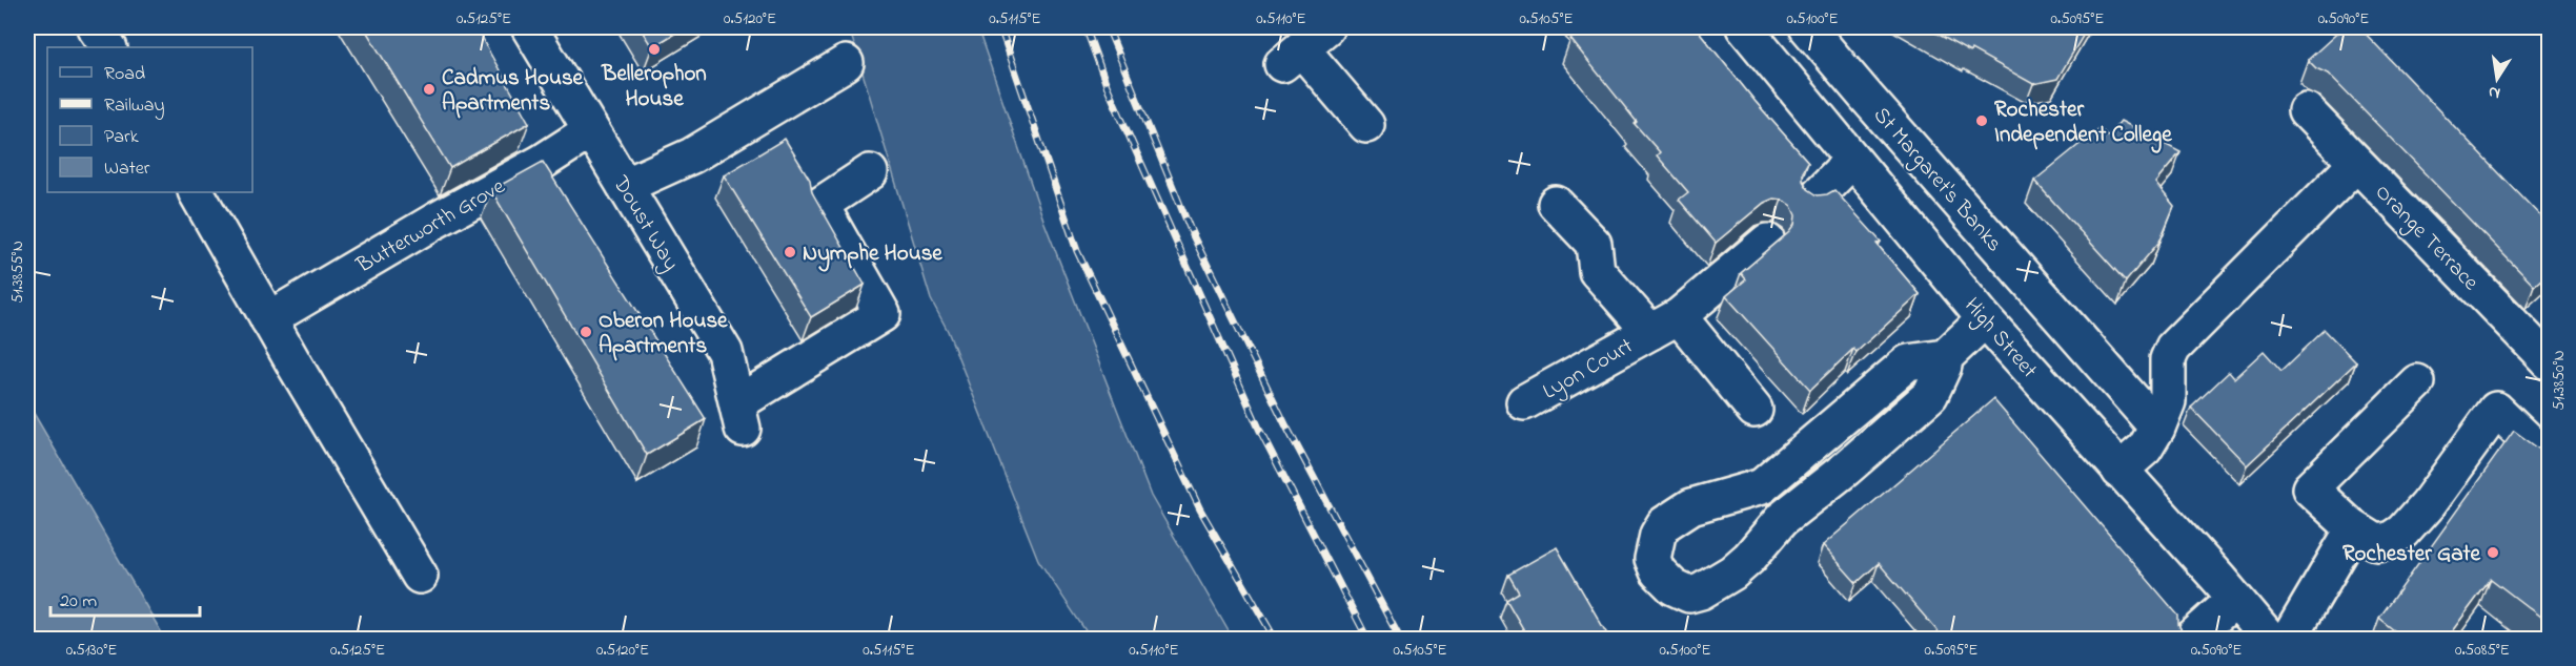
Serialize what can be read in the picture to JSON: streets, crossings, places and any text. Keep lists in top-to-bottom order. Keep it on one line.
{"streets":{"street":["St Margaret's Banks","Doust Way","Butterworth Grove","Orange Terrace","High Street","Lyon Court"]},"crossings":[["Doust Way","Butterworth Grove"]],"places":["Bellerophon House","Cadmus House Apartments","Rochester Independent College","Nymphe House","Oberon House Apartments","Rochester Gate"],"legend":["Road","Railway","Park","Water"],"scale_bar":"20 m","north":"bottom","coordinates":["0.5125°E","0.5120°E","0.5115°E","0.5110°E","0.5105°E","0.5100°E","0.5095°E","0.5090°E","51.3855°N","51.3850°N","0.5130°E","0.5085°E"]}
